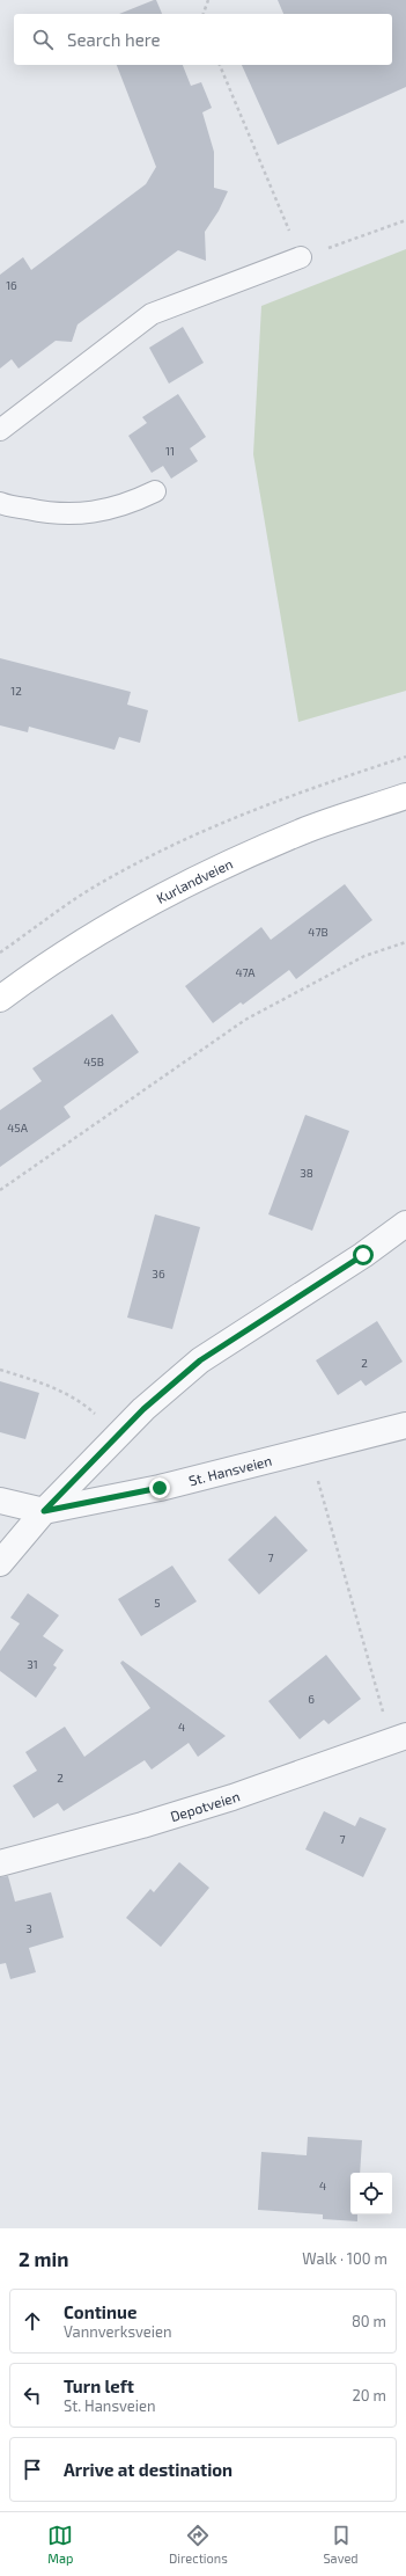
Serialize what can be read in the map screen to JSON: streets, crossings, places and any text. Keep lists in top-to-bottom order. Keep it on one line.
{"streets":{"main road":["Kurlandveien"],"street":["St. Hansveien","Depotveien"]},"house_numbers":["16","11","12","47B","47A","45B","45A","38","36","2","7","5","31","6","4","2","7","3","4"],"page":{"search":"Search here","heading":["2 min","Walk · 100 m"],"list":[["Continue","Vannverksveien","80 m"],["Turn left","St. Hansveien","20 m"],"Arrive at destination"],"nav":["Map","Directions","Saved"]}}
